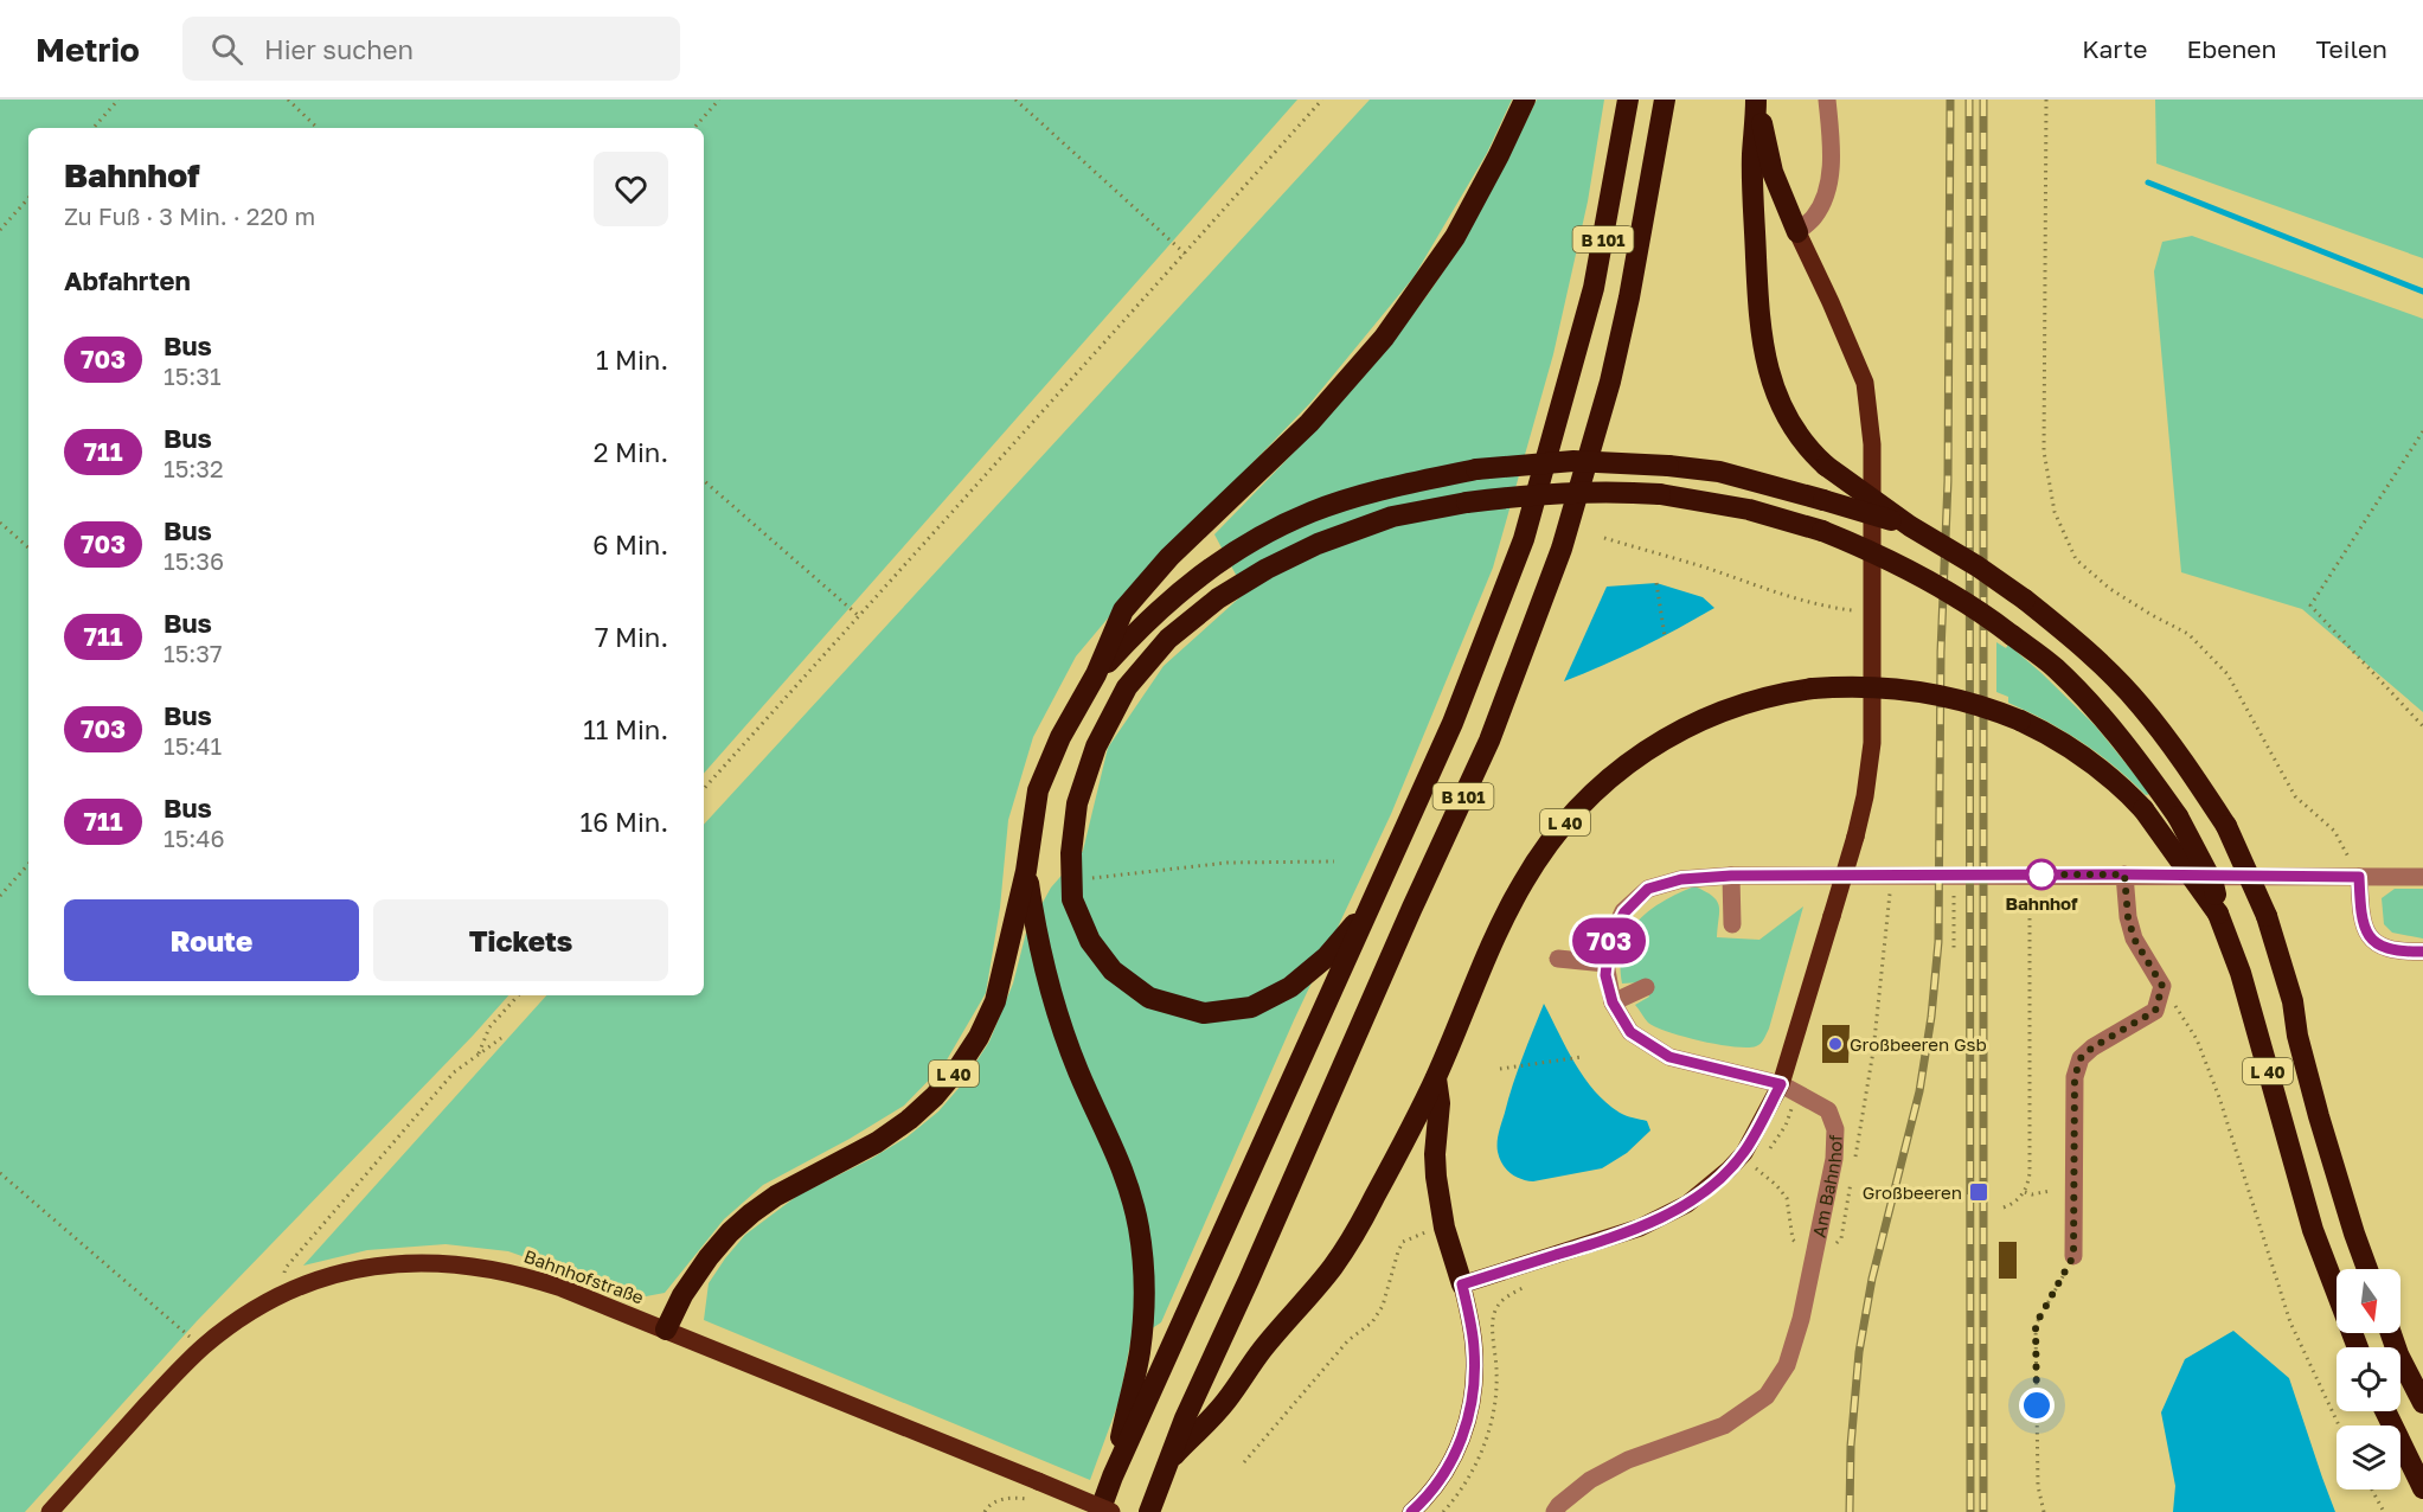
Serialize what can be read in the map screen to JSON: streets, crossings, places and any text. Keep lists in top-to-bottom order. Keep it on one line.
{"streets":{"highway":["B 101","L 40"],"main road":["Bahnhofstraße"],"street":["Am Bahnhof"]},"crossings":[["L 40","Bahnhofstraße"]],"places":{"other":["Bahnhof","Großbeeren Gsb"],"transit":["Großbeeren"]},"lines":["bus line 703"],"north":"bottom","page":{"header":"Metrio","search":"Hier suchen","nav":["Karte","Ebenen","Teilen"],"on_map":"703","heading":[["Bahnhof","Zu Fuß · 3 Min. · 220 m"],"Abfahrten"],"list":[{"mark":"703","name":"Bus","note":"15:31","value":"1 Min."},{"mark":"711","name":"Bus","note":"15:32","value":"2 Min."},{"mark":"703","name":"Bus","note":"15:36","value":"6 Min."},{"mark":"711","name":"Bus","note":"15:37","value":"7 Min."},{"mark":"703","name":"Bus","note":"15:41","value":"11 Min."},{"mark":"711","name":"Bus","note":"15:46","value":"16 Min."}],"buttons":["Route","Tickets"]}}
